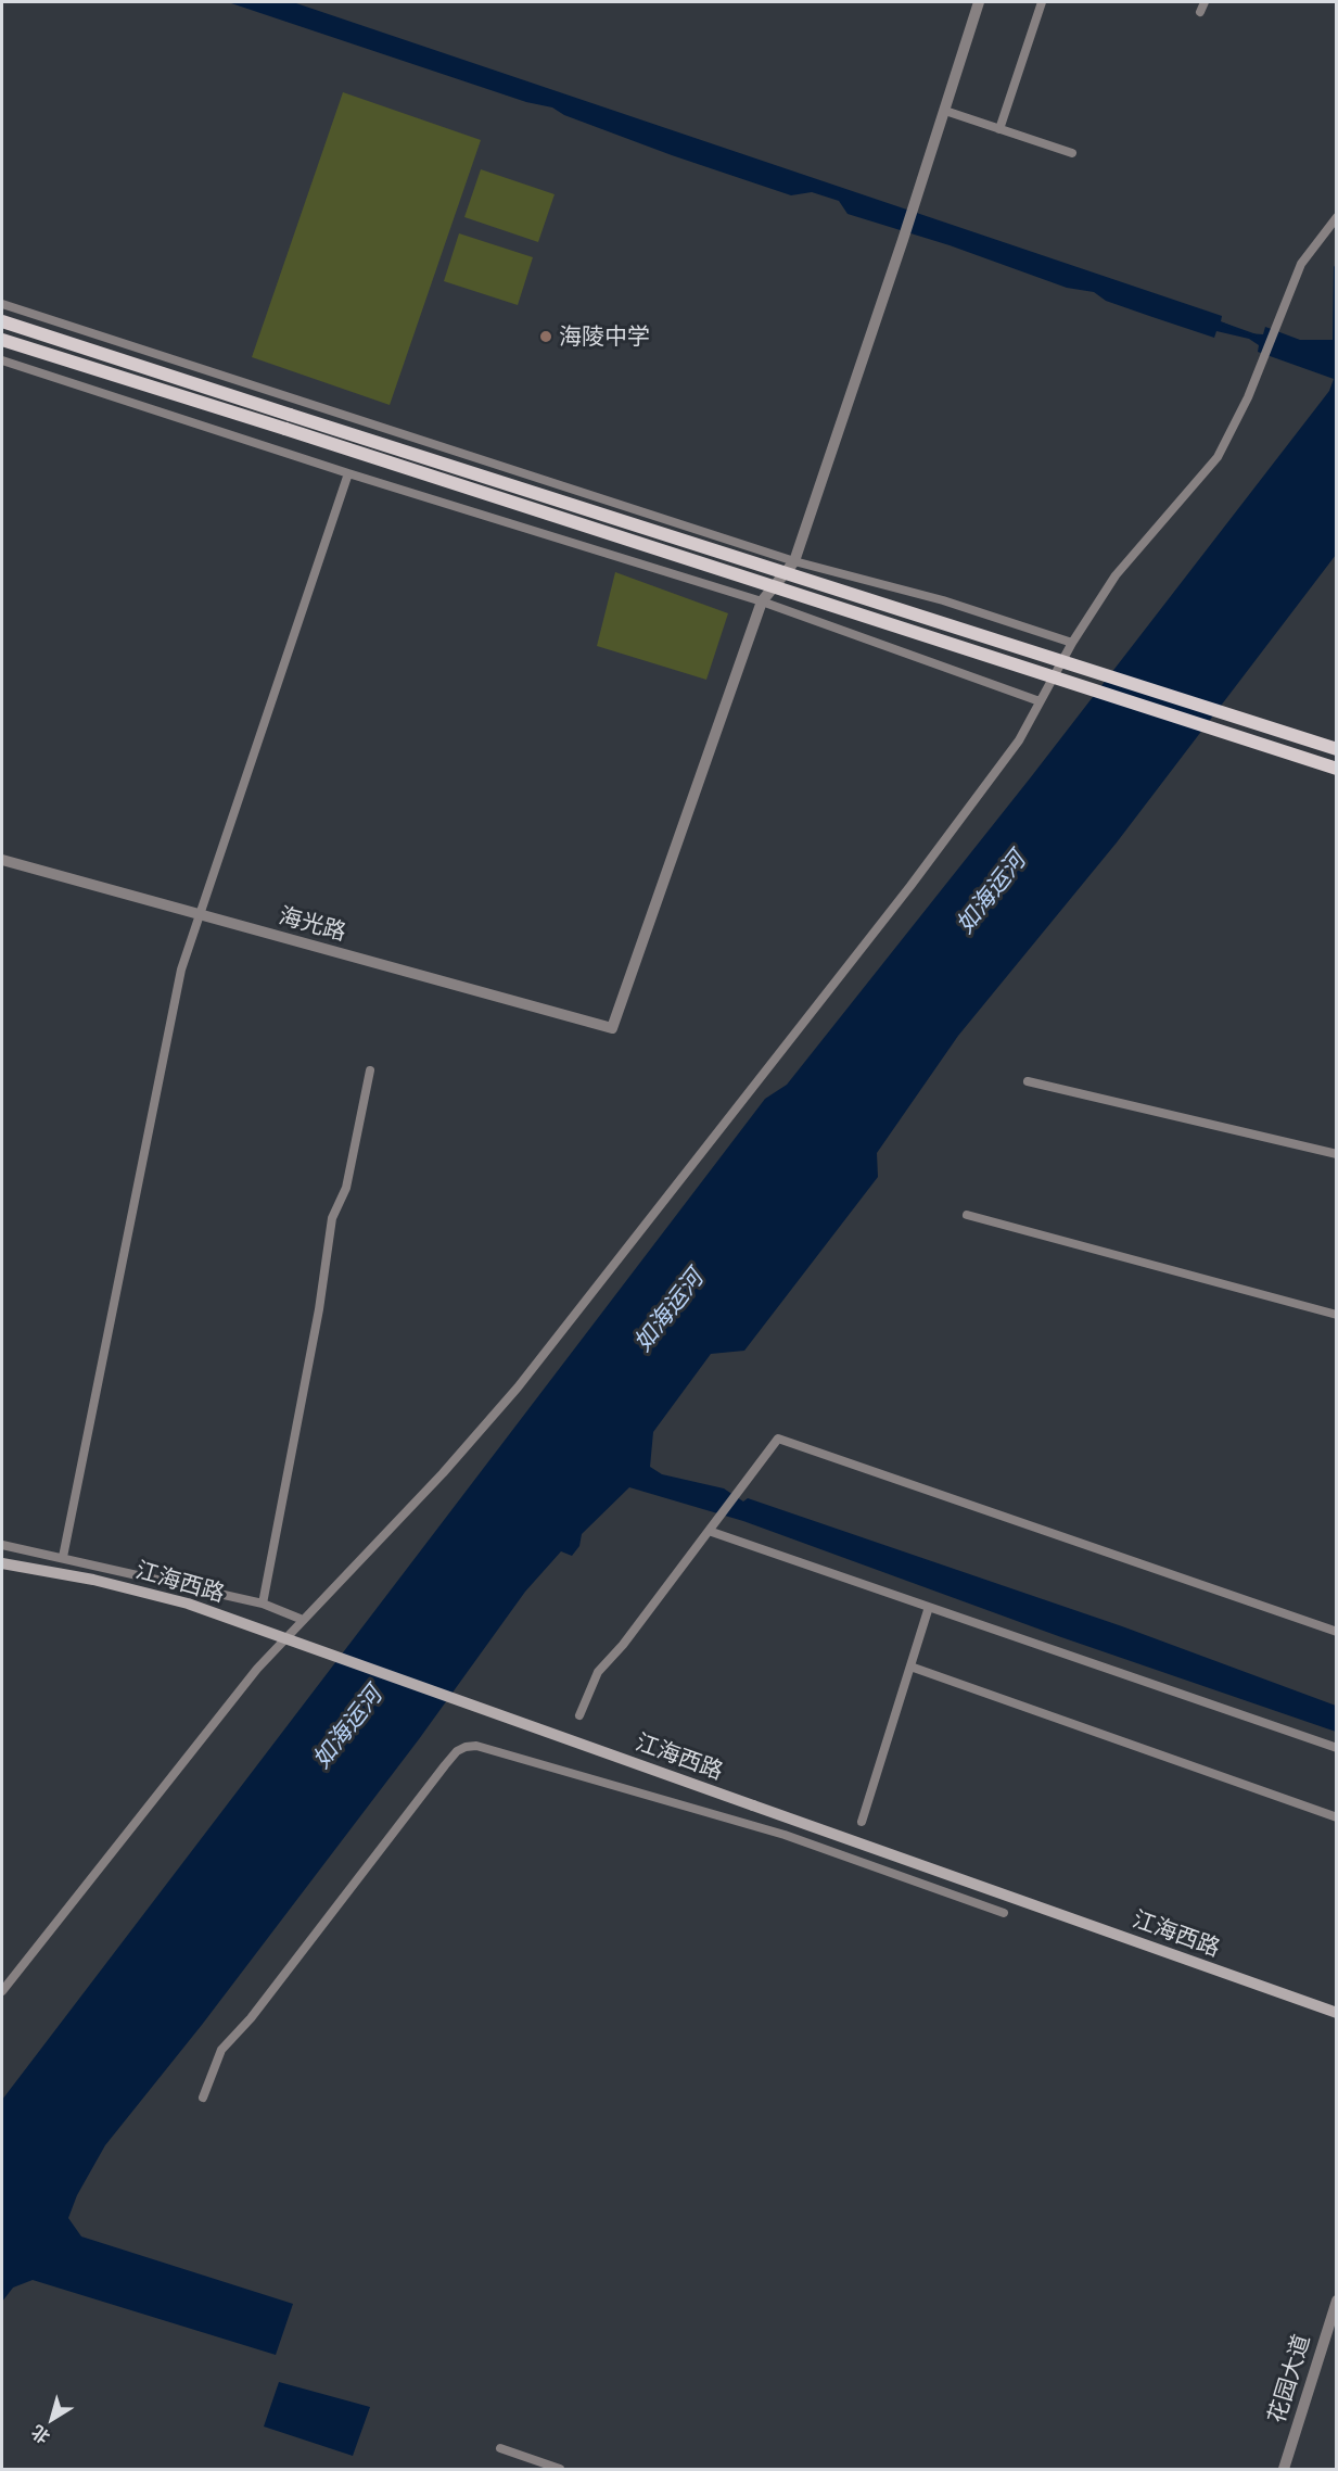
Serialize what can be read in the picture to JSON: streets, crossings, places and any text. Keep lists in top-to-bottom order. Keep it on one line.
{"streets":{"main road":["江海西路"],"street":["海光路","花园大道"]},"water":["如海运河"],"places":["海陵中学"],"north":"bottom left"}
